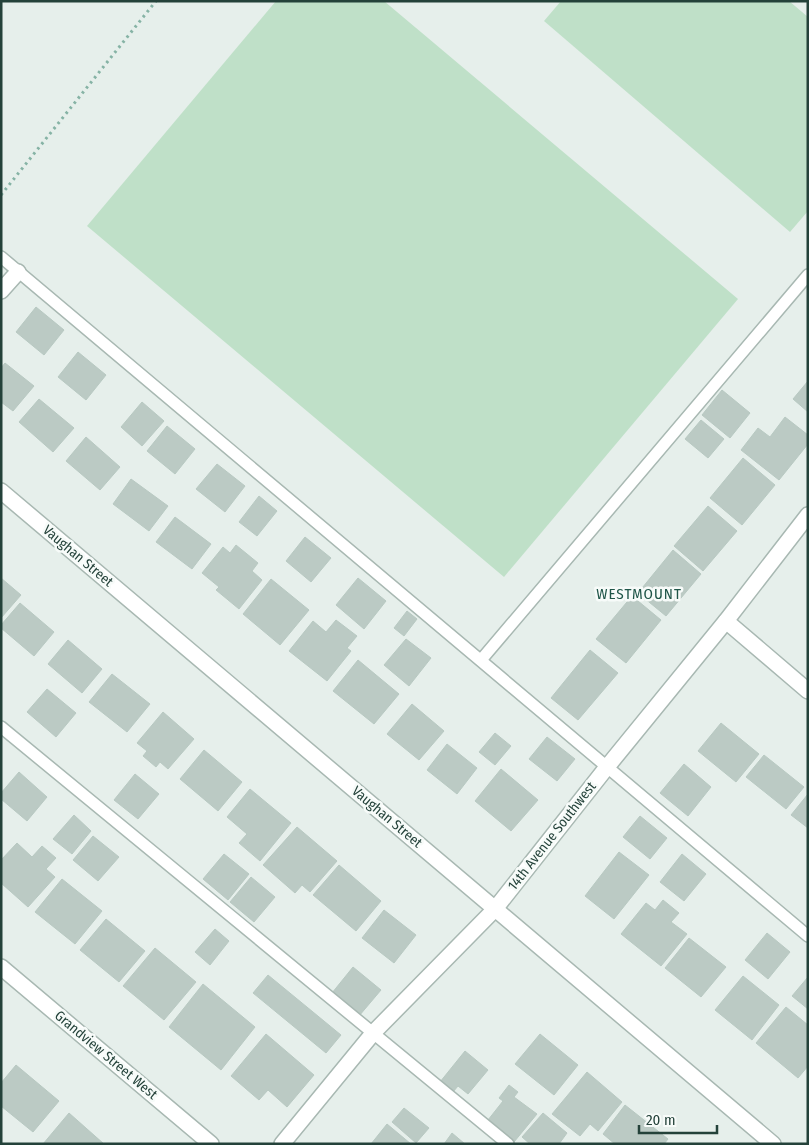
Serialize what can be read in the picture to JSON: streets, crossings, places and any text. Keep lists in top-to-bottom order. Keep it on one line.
{"streets":{"street":["Vaughan Street","14th Avenue Southwest","Grandview Street West"]},"crossings":[["Vaughan Street","14th Avenue Southwest"]],"districts":["WESTMOUNT"],"scale_bar":"20 m"}
